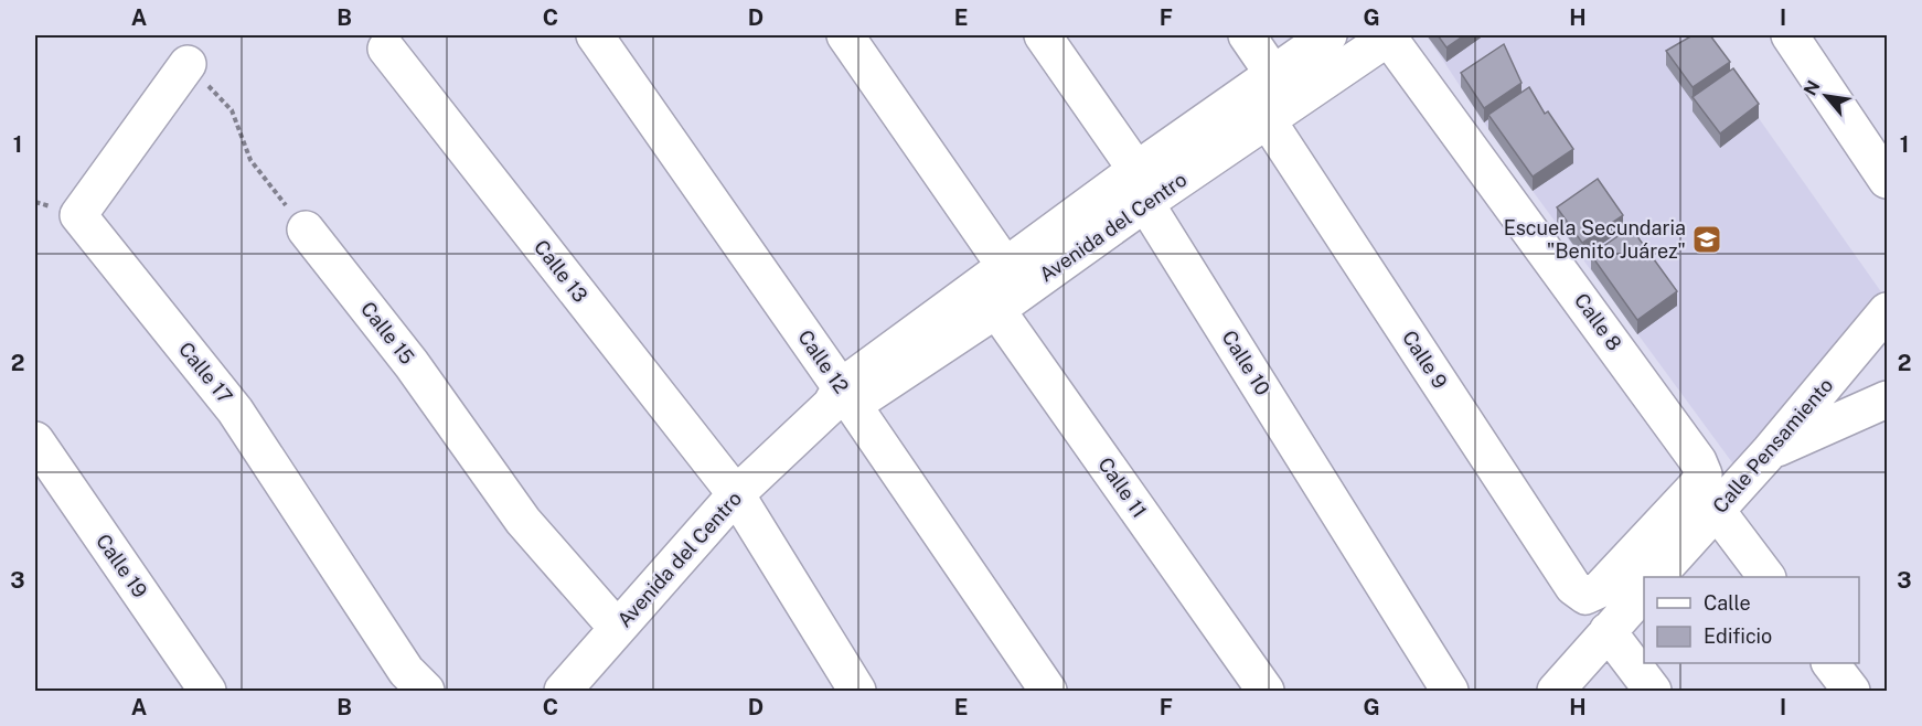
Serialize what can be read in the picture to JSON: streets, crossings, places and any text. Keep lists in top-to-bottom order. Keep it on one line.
{"streets":{"street":["Avenida del Centro","Calle 13","Calle 8","Calle 15","Calle 9","Calle 12","Calle 10","Calle 17","Calle Pensamiento","Calle 11","Calle 19"]},"crossings":[["Avenida del Centro","Calle 13"],["Avenida del Centro","Calle 8"],["Avenida del Centro","Calle 15"],["Avenida del Centro","Calle 9"],["Avenida del Centro","Calle 12"],["Avenida del Centro","Calle 10"],["Avenida del Centro","Calle 11"],["Calle 8","Calle 9"]],"places":{"school or university":["Escuela Secundaria \"Benito Juárez\""]},"legend":["Calle","Edificio"],"north":"top left","grid":{"columns":["A","B","C","D","E","F","G","H","I"],"rows":["1","2","3"]}}
